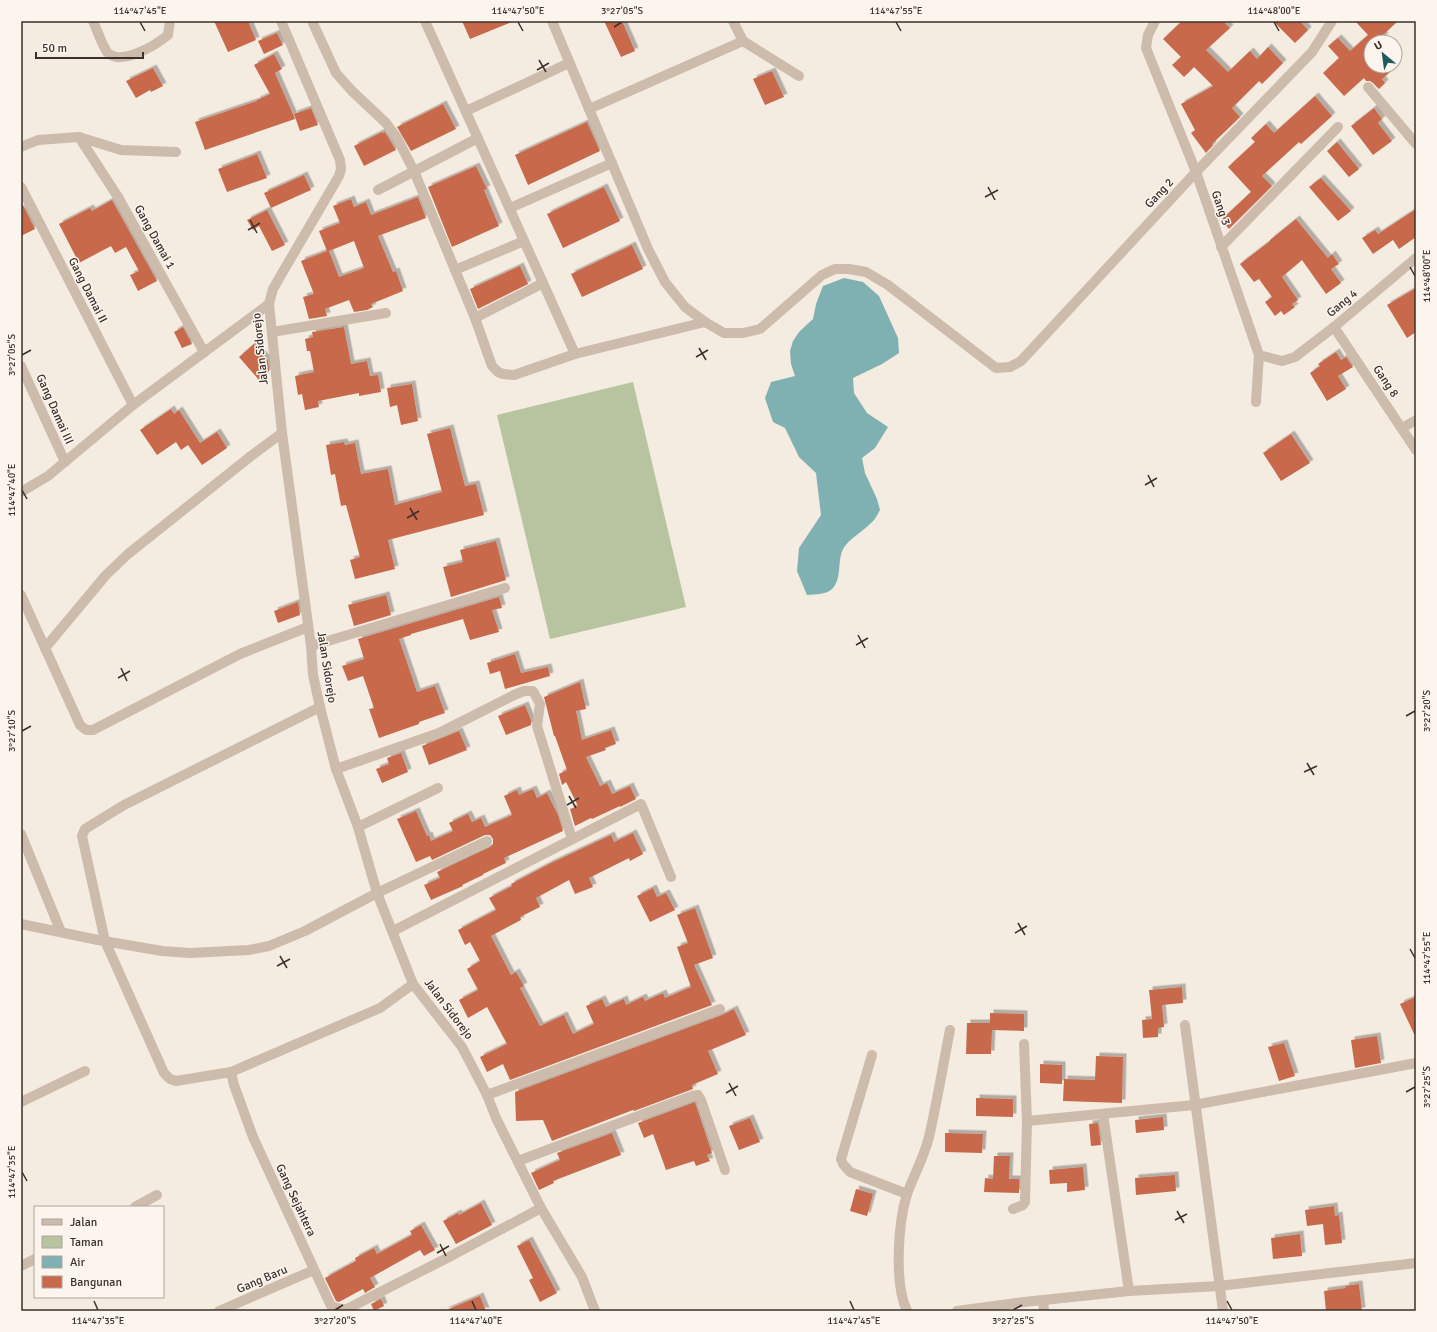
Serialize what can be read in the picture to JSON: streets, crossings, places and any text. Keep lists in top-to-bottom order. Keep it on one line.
{"streets":{"street":["Gang 2","Gang 3","Gang Damai 1","Gang Damai II","Gang 4","Jalan Sidorejo","Gang 8","Gang Damai III","Gang Sejahtera","Gang Baru"]},"crossings":[["Gang 2","Gang 3"],["Gang 3","Gang 4"],["Gang 4","Gang 8"],["Jalan Sidorejo","Gang Sejahtera"],["Gang Sejahtera","Gang Baru"]],"legend":["Jalan","Taman","Air","Bangunan"],"scale_bar":"50 m","north":"top left","coordinates":["114°47'45\"E","114°47'50\"E","3°27'05\"S","114°47'55\"E","114°48'00\"E","114°47'40\"E","3°27'20\"S","3°27'10\"S","3°27'25\"S","114°47'35\"E"]}
